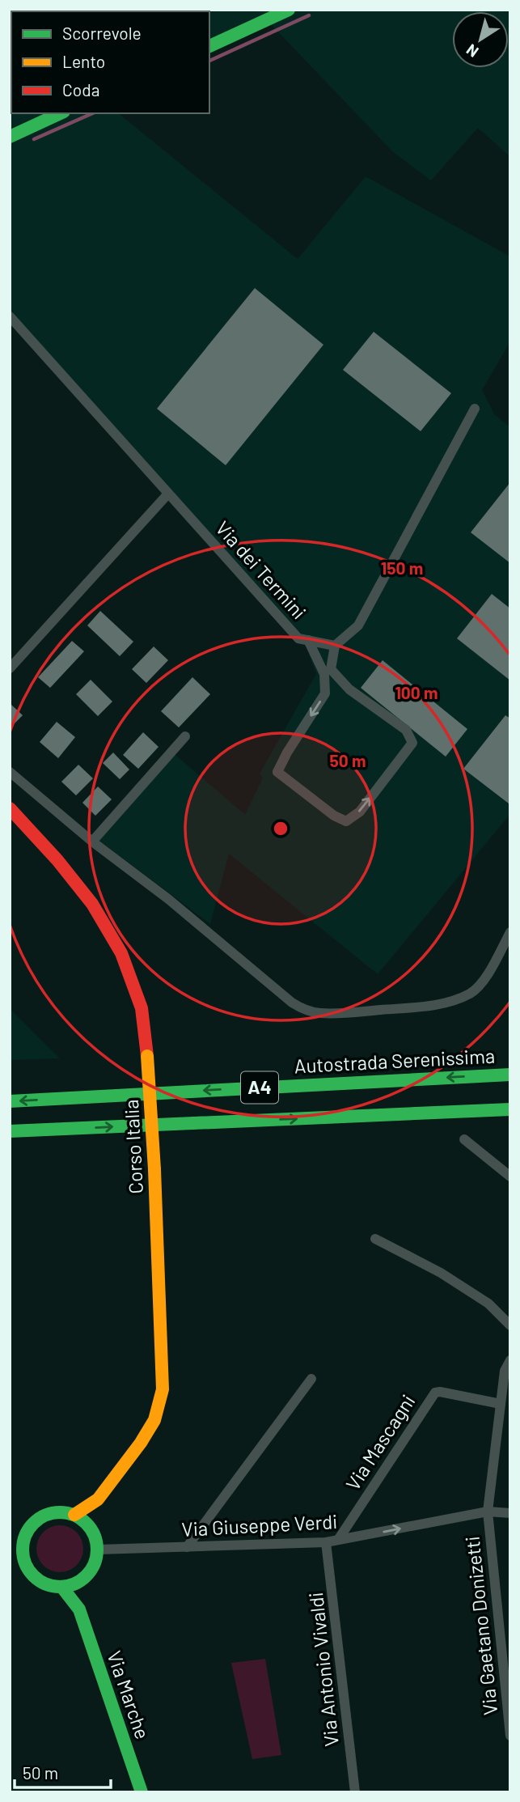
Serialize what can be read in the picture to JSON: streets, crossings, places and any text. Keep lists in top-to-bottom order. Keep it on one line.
{"streets":{"main road":["Autostrada Serenissima","A4","Corso Italia","Via Marche"],"street":["Via dei Termini","Via Mascagni","Via Giuseppe Verdi","Via Gaetano Donizetti","Via Antonio Vivaldi"]},"crossings":[["Corso Italia","Via Giuseppe Verdi"],["Corso Italia","Via Marche"],["Via Mascagni","Via Giuseppe Verdi"],["Via Mascagni","Via Gaetano Donizetti"],["Via Giuseppe Verdi","Via Gaetano Donizetti"],["Via Giuseppe Verdi","Via Antonio Vivaldi"],["Via Giuseppe Verdi","Via Marche"]],"one_way":["Via Giuseppe Verdi"],"legend":["Scorrevole","Lento","Coda"],"scale_bar":"50 m","north":"bottom left","rings":["150 m","100 m","50 m"]}
